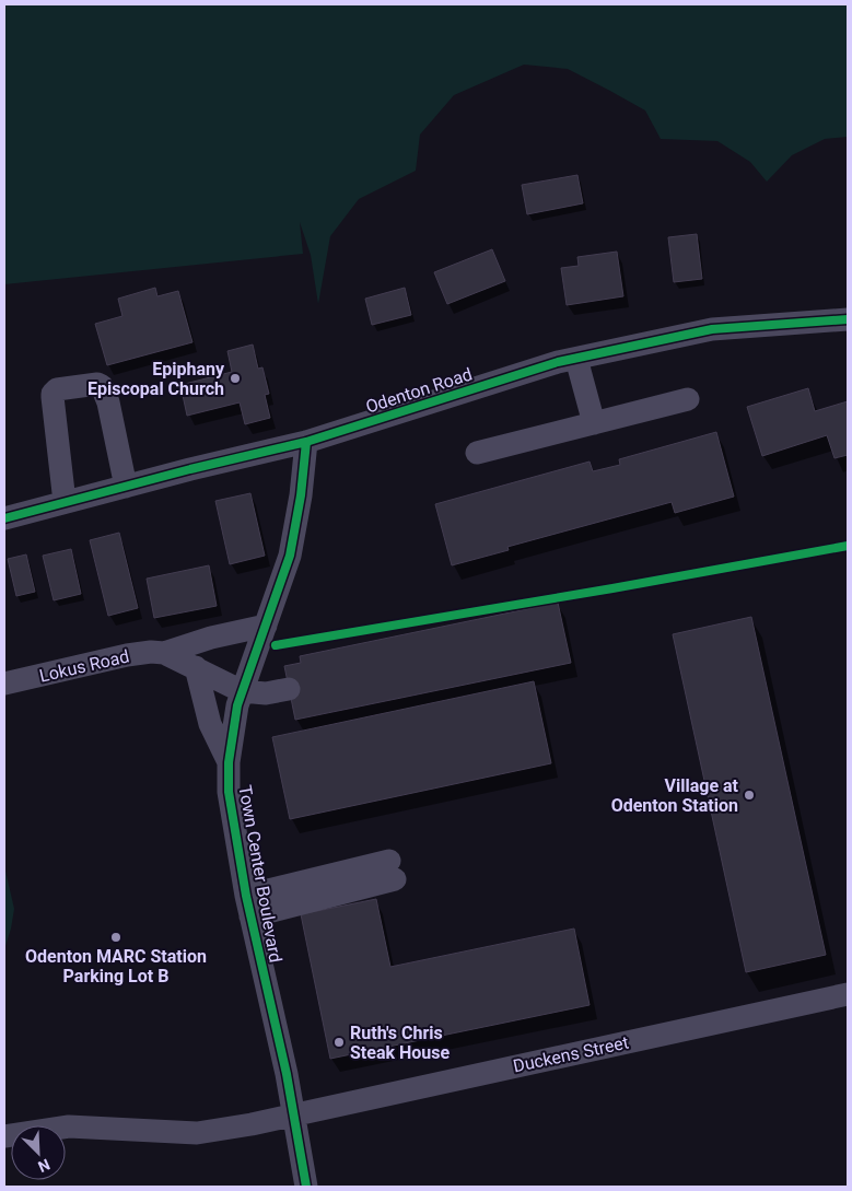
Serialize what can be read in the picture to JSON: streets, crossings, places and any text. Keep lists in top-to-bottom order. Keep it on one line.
{"streets":{"street":["Odenton Road","Lokus Road","Town Center Boulevard","Duckens Street"]},"crossings":[["Odenton Road","Town Center Boulevard"],["Lokus Road","Town Center Boulevard"],["Town Center Boulevard","Duckens Street"]],"places":["Epiphany Episcopal Church","Village at Odenton Station","Odenton MARC Station Parking Lot B","Ruth's Chris Steak House"],"north":"bottom right"}
